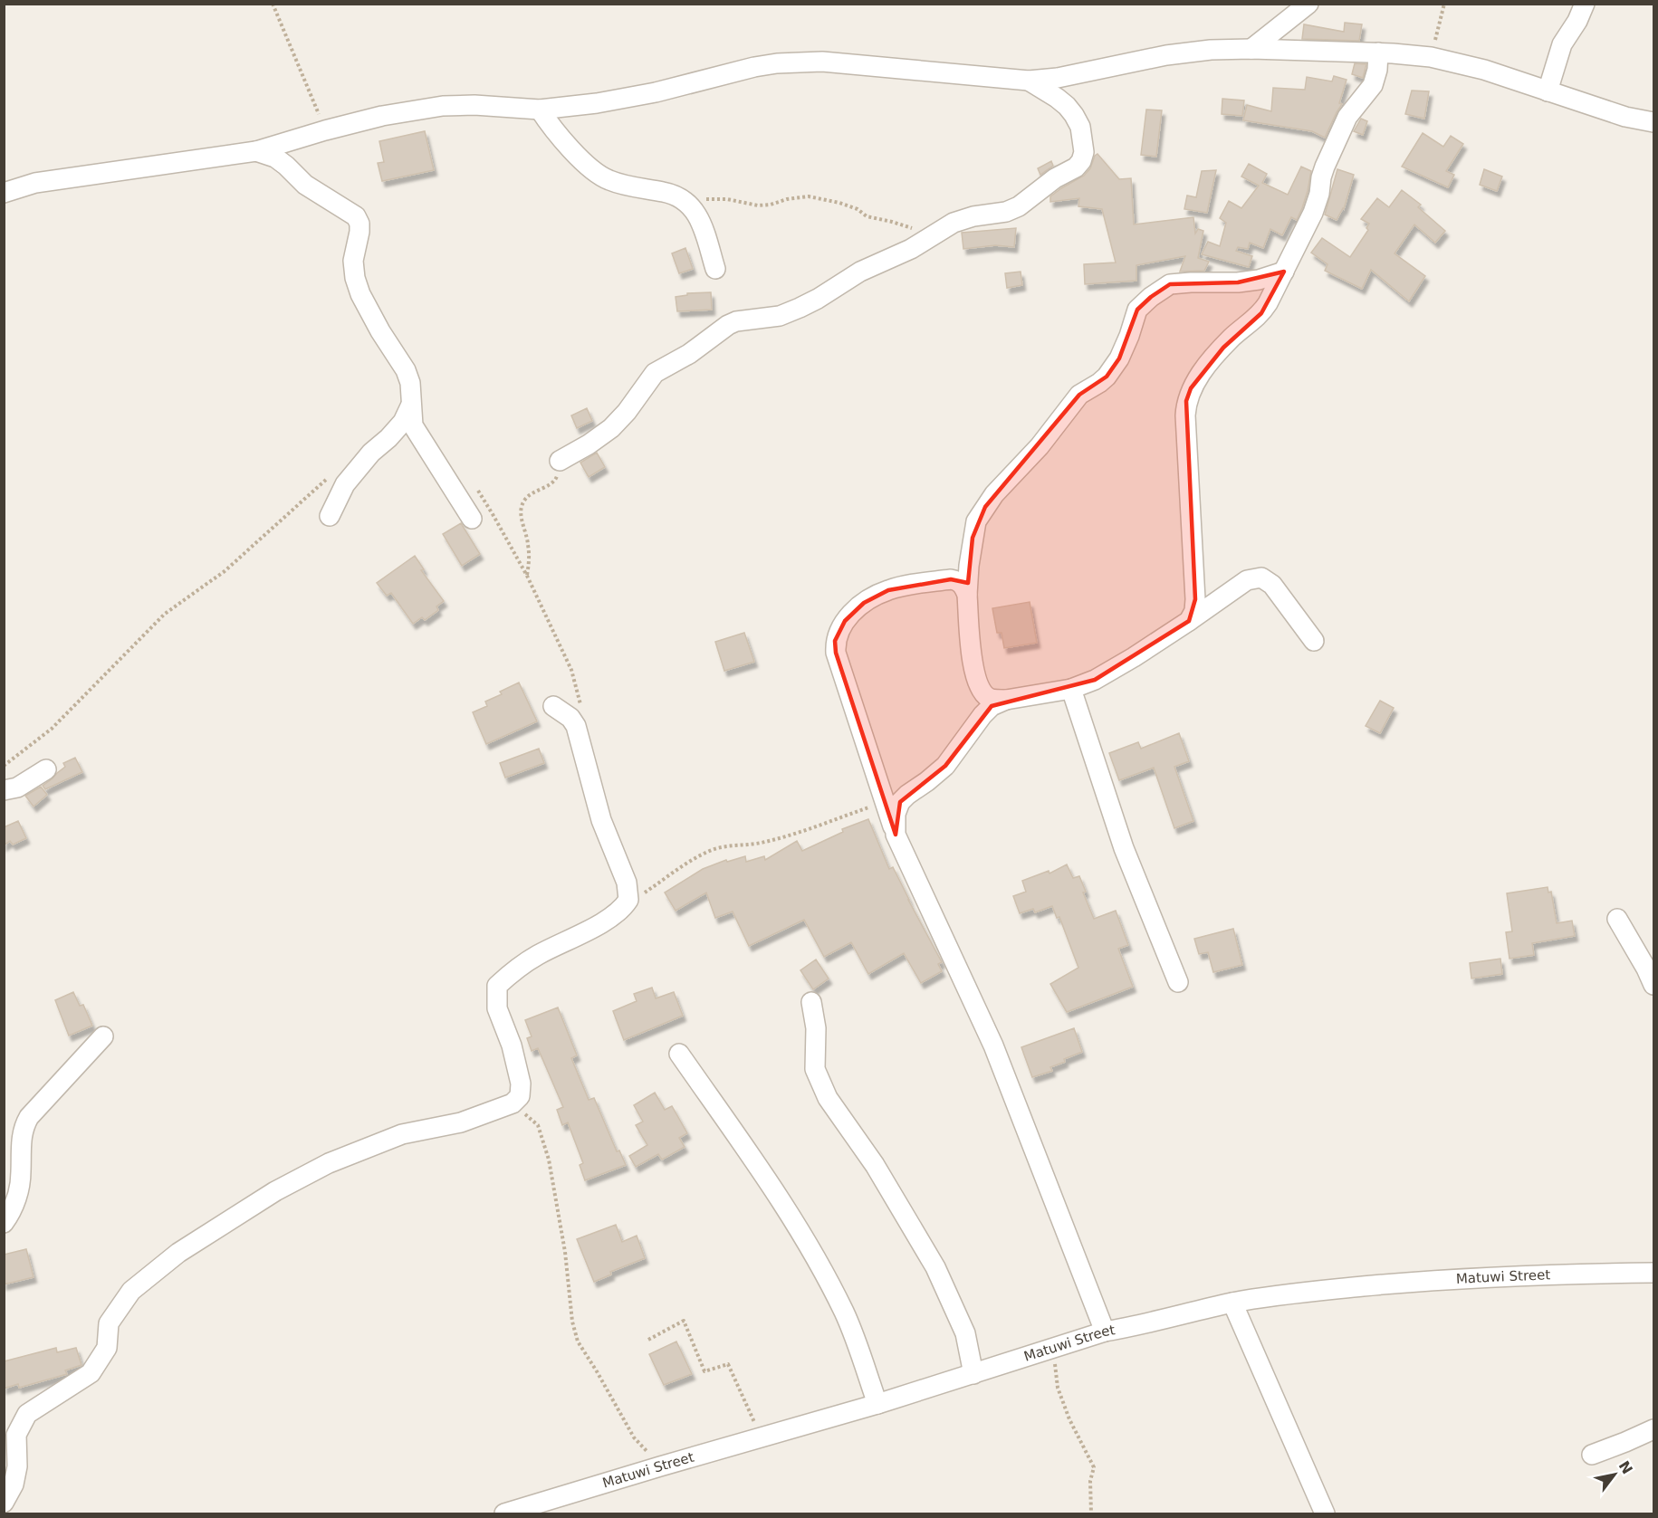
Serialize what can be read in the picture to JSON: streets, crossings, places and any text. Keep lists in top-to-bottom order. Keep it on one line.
{"streets":{"street":["Matuwi Street"]},"north":"top right"}
